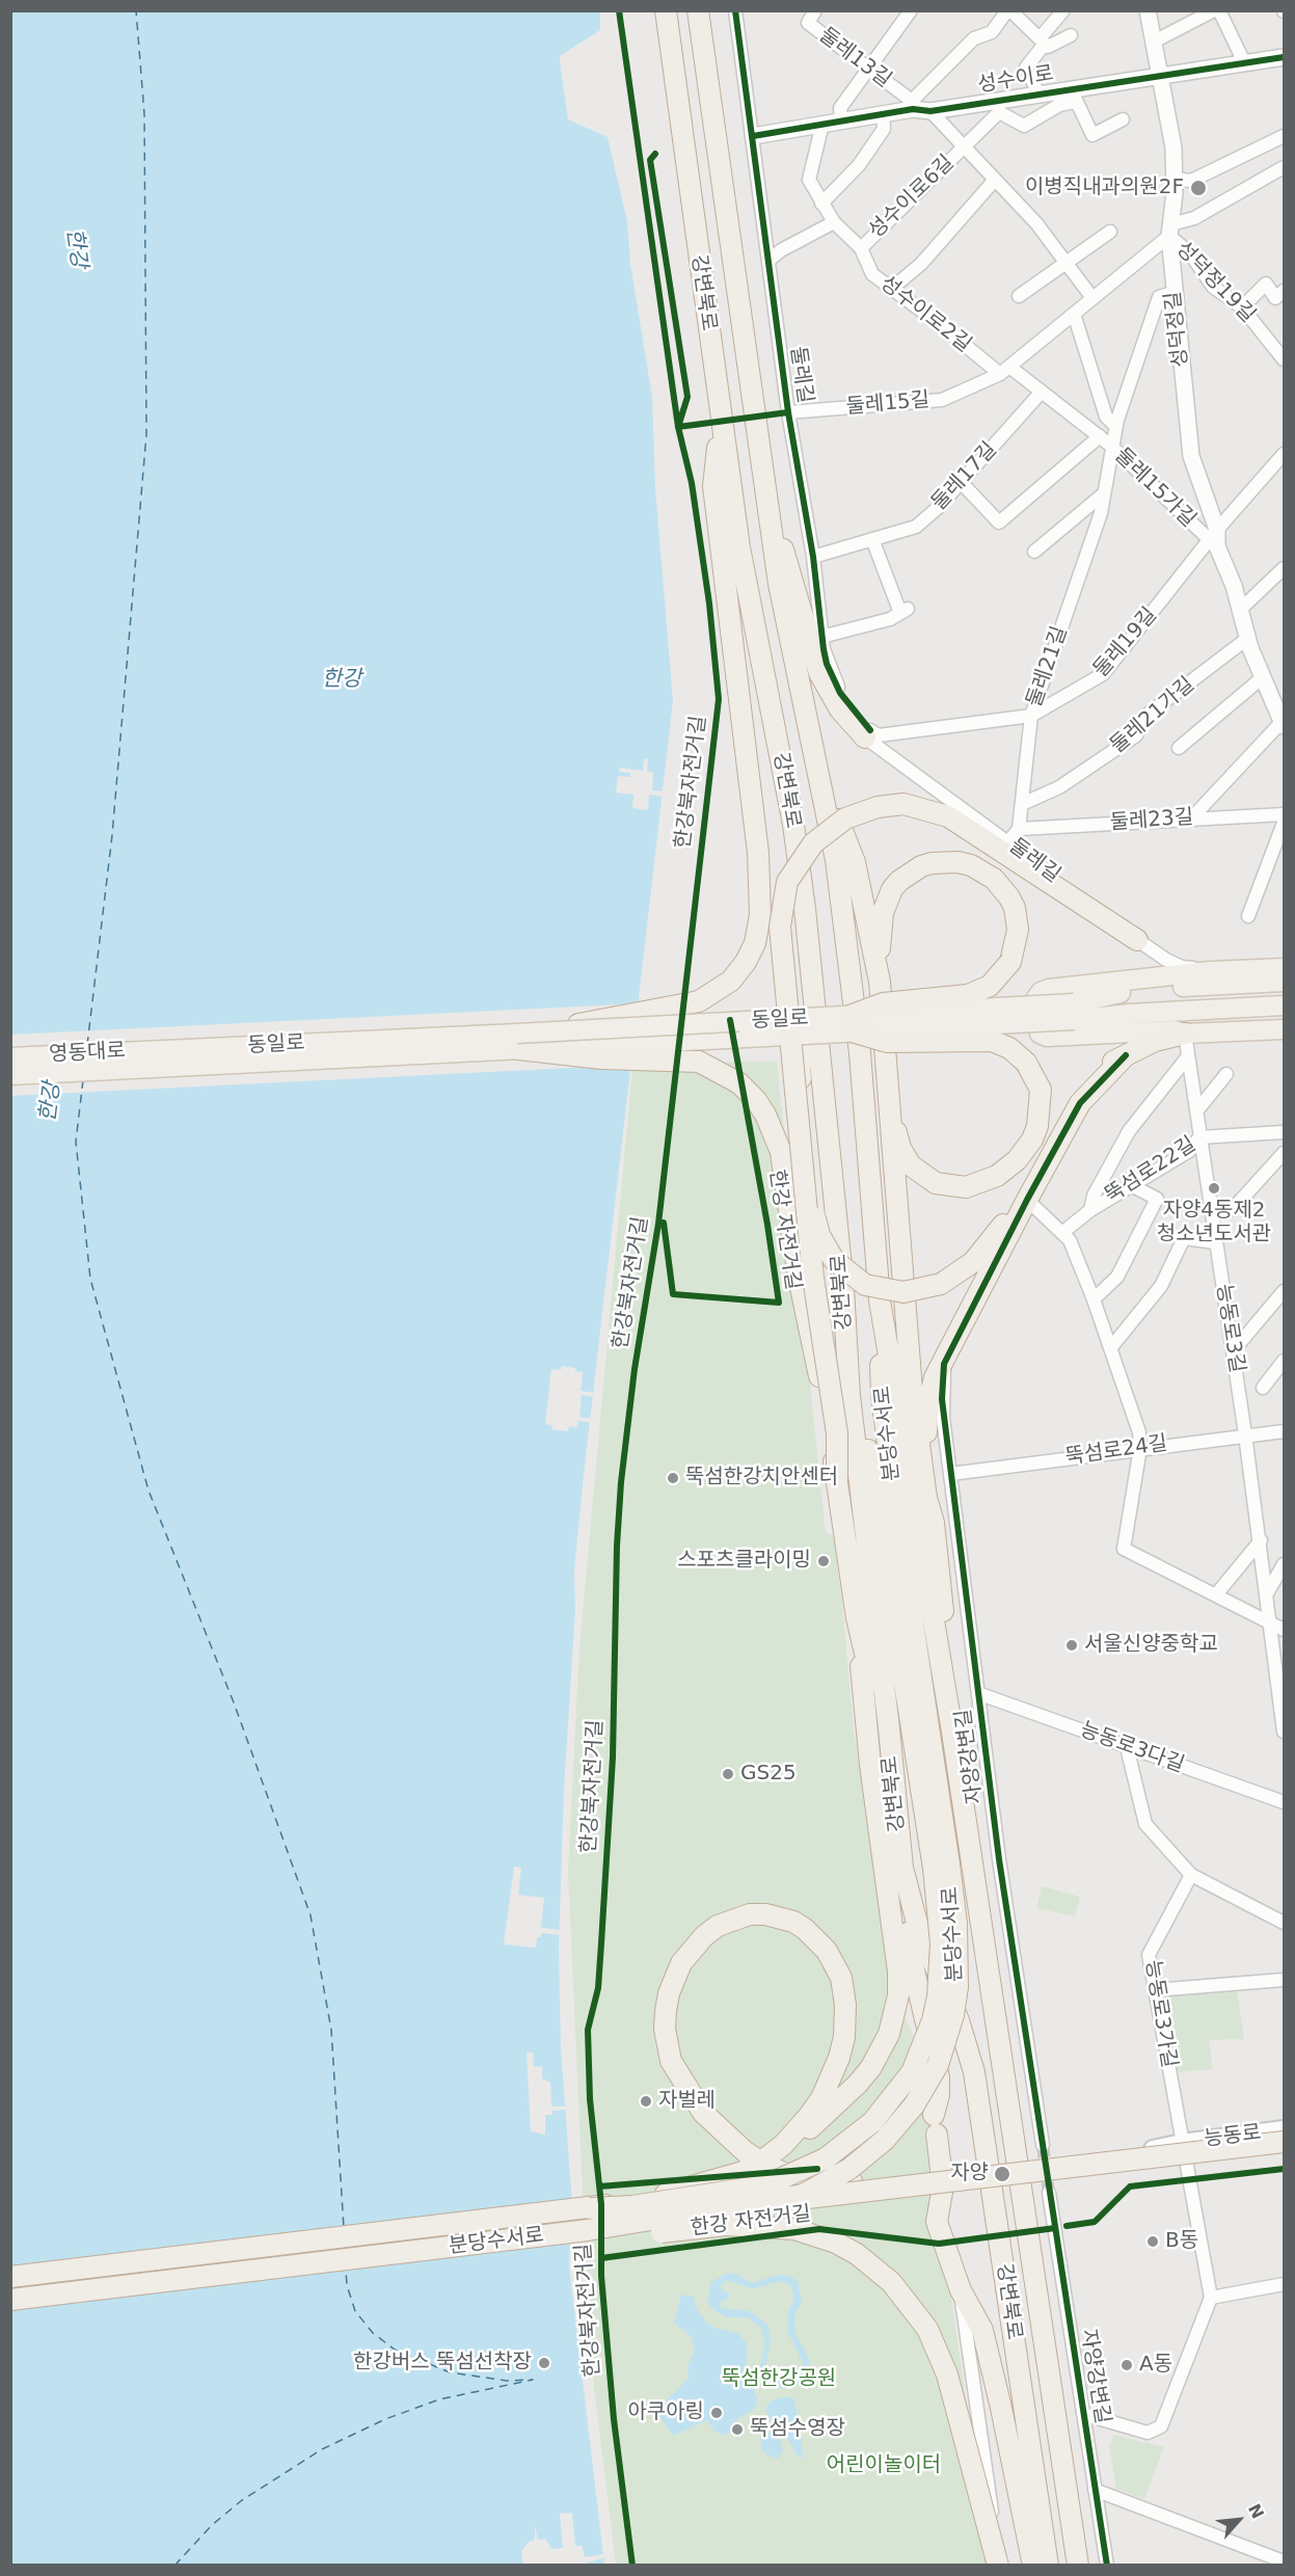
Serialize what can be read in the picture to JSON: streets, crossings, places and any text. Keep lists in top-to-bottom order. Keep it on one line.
{"streets":{"highway":["강변북로","분당수서로"],"main road":["동일로","영동대로","능동로"],"street":["둘레13길","성수이로","성수이로6길","성덕정19길","성수이로2길","성덕정길","둘레길","둘레15길","둘레17길","둘레15가길","둘레19길","둘레21길","둘레21가길","둘레23길","뚝섬로22길","능동로3길","뚝섬로24길","능동로3다길","자양강변길","능동로3가길"],"cycle path":["한강북자전거길","한강 자전거길"]},"crossings":[["둘레13길","성수이로"],["성수이로","성수이로6길"],["성수이로","성수이로2길"],["성수이로","성덕정길"],["성수이로","둘레길"],["성수이로6길","성수이로2길"],["성수이로6길","둘레15길"],["성덕정19길","성덕정길"],["성덕정19길","둘레15길"],["강변북로","분당수서로"],["성수이로2길","둘레15길"],["성수이로2길","둘레15가길"],["성덕정길","둘레15길"],["성덕정길","둘레15가길"],["성덕정길","둘레19길"],["성덕정길","둘레21길"],["성덕정길","둘레21가길"],["둘레길","둘레15길"],["둘레길","둘레17길"],["둘레길","둘레19길"],["둘레15길","둘레15가길"],["둘레17길","둘레15가길"],["둘레15가길","둘레19길"],["둘레15가길","둘레21길"],["둘레19길","둘레21길"],["둘레21길","둘레21가길"],["둘레21길","둘레23길"],["동일로","영동대로"],["뚝섬로22길","능동로3길"],["능동로3길","뚝섬로24길"],["뚝섬로24길","자양강변길"],["능동로3다길","자양강변길"],["능동로3가길","능동로"]],"water":["한강"],"parks":["뚝섬한강공원","어린이놀이터"],"places":["이병직내과의원2F","자양4동제2 청소년도서관","뚝섬한강치안센터","스포츠클라이밍","서울신양중학교","GS25","자벌레","자양","B동","한강버스 뚝섬선착장","A동","아쿠아링","뚝섬수영장"],"north":"top right"}
